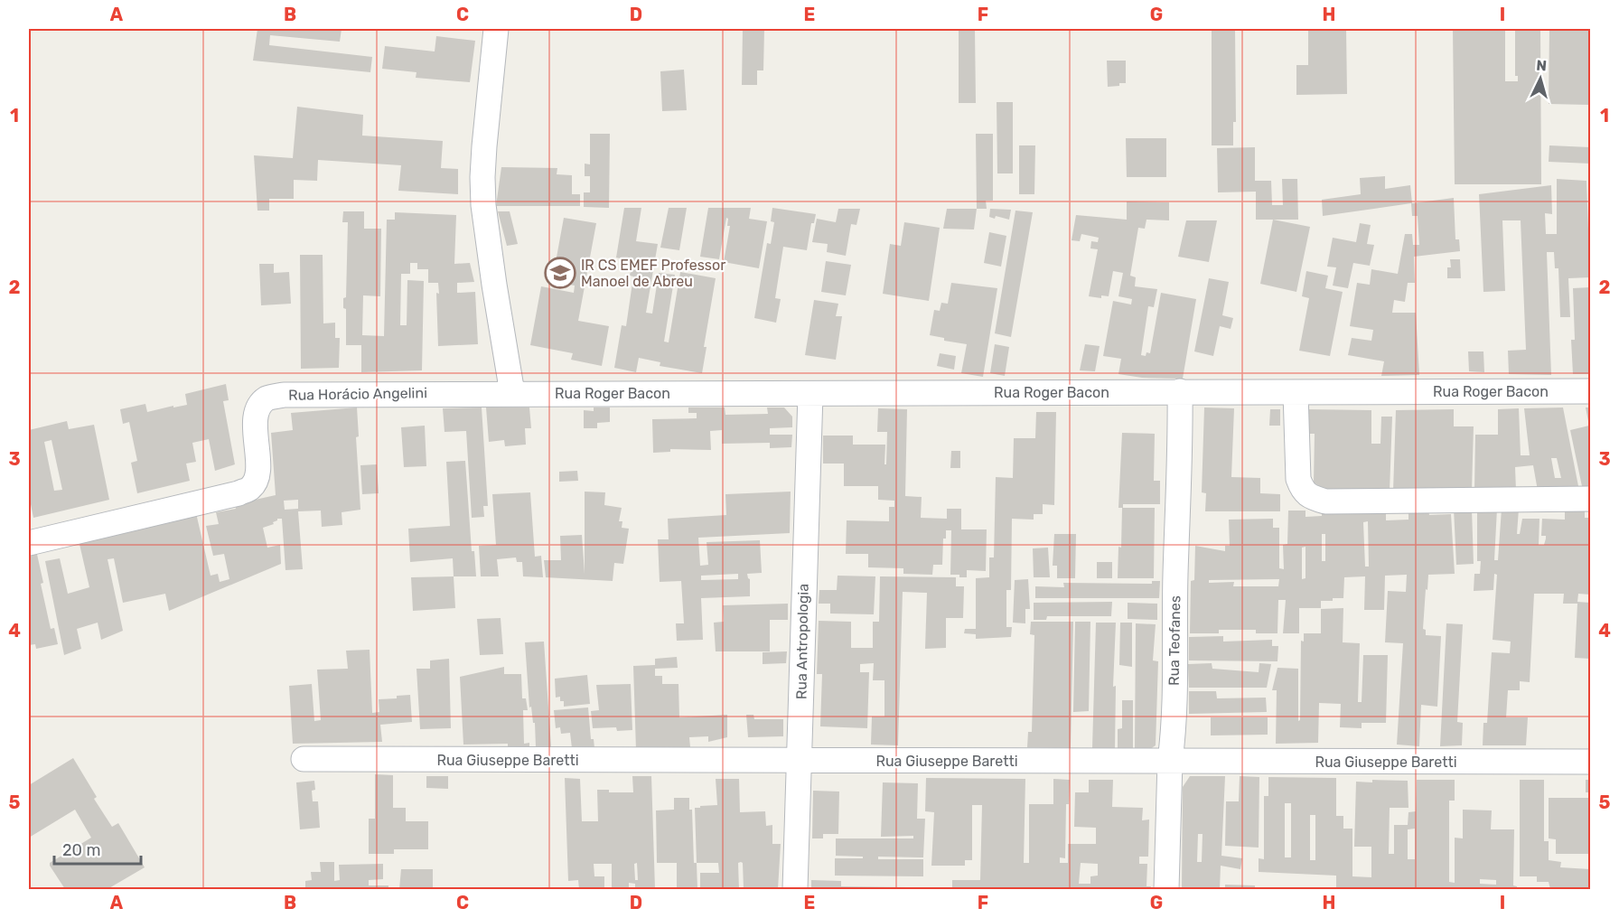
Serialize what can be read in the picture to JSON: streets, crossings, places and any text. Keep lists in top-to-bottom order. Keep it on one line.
{"streets":{"street":["Rua Roger Bacon","Rua Horácio Angelini","Rua Teofanes","Rua Antropologia","Rua Giuseppe Baretti"]},"crossings":[["Rua Roger Bacon","Rua Horácio Angelini"],["Rua Roger Bacon","Rua Teofanes"],["Rua Roger Bacon","Rua Antropologia"],["Rua Teofanes","Rua Giuseppe Baretti"],["Rua Antropologia","Rua Giuseppe Baretti"]],"places":{"school or university":["IR CS EMEF Professor Manoel de Abreu"]},"scale_bar":"20 m","north":"top","grid":{"columns":["A","B","C","D","E","F","G","H","I"],"rows":["1","2","3","4","5"]}}
